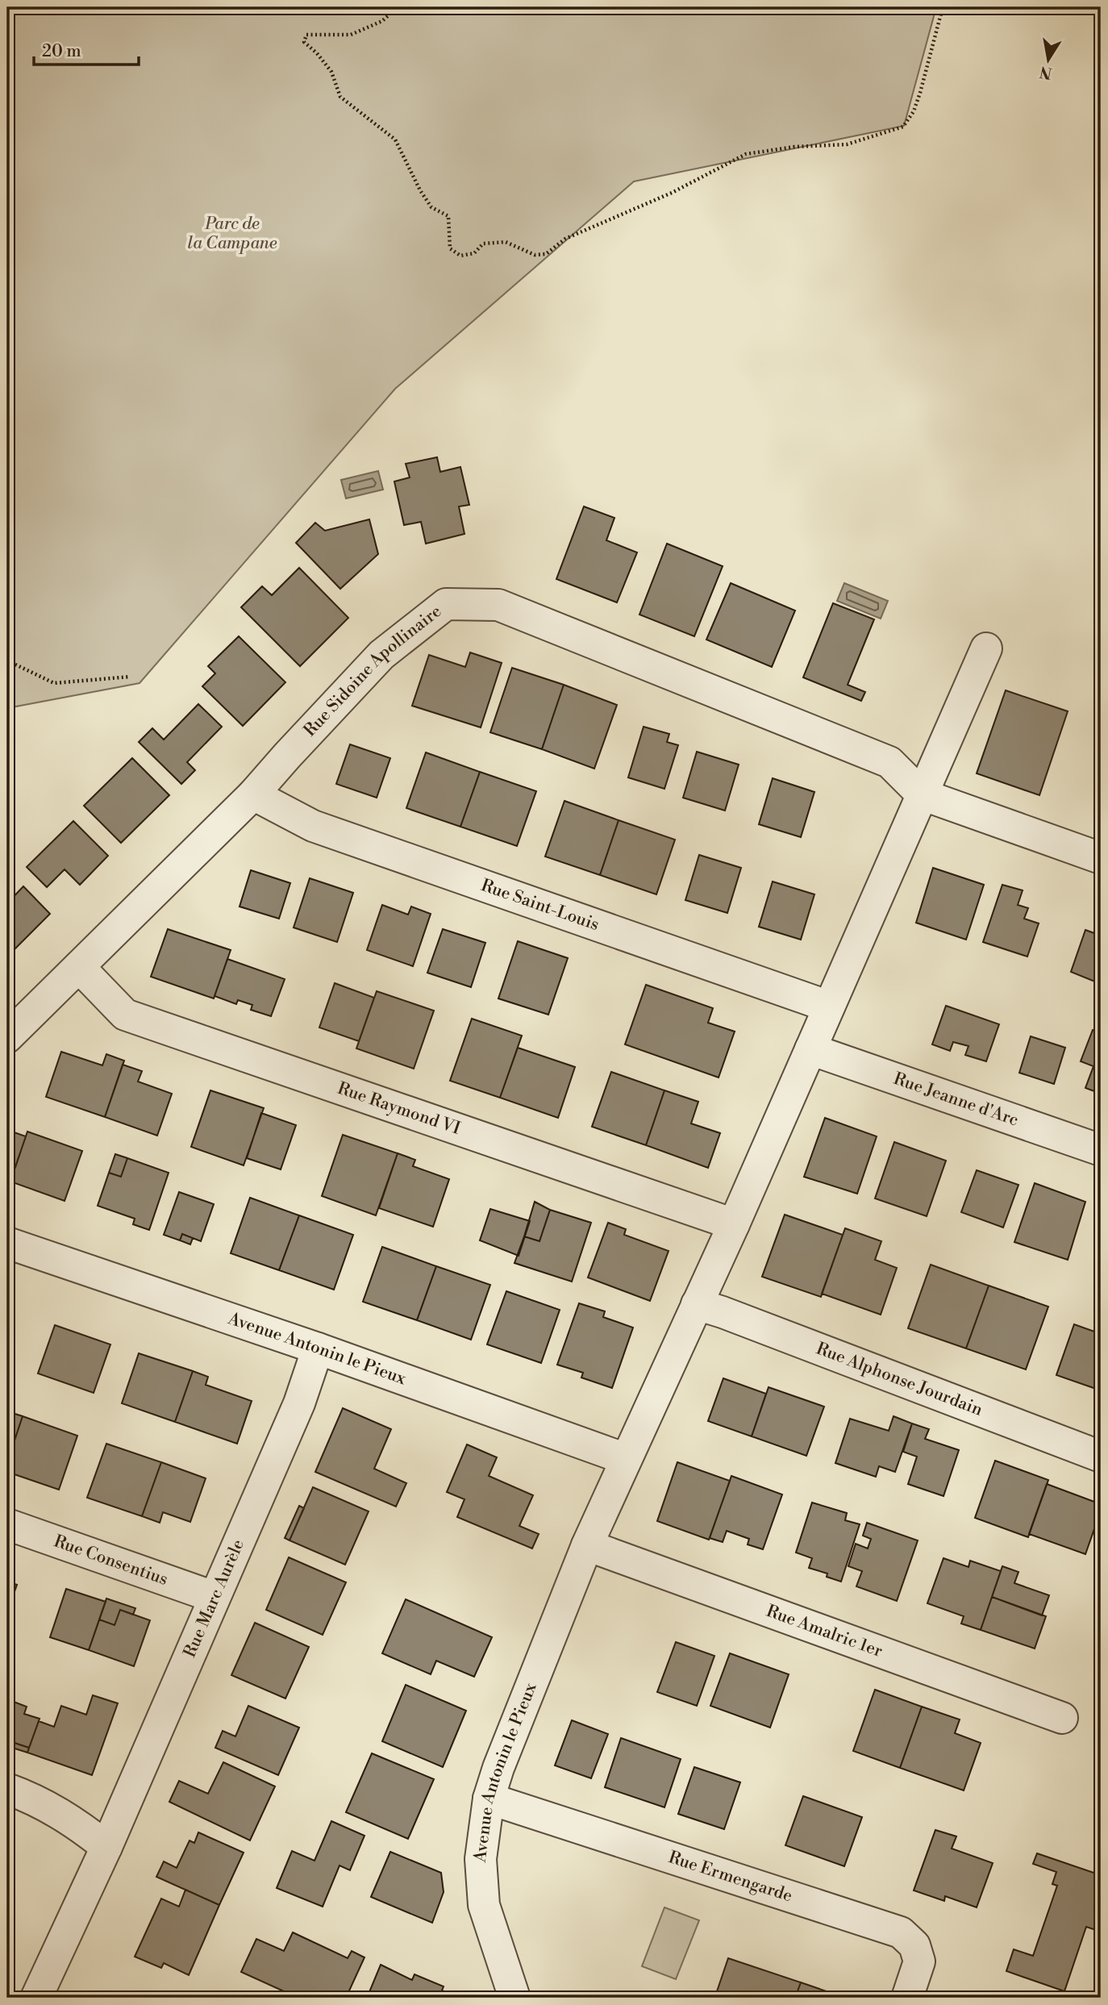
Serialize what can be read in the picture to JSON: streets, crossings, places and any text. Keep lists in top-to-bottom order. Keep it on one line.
{"streets":{"street":["Rue Sidoine Apollinaire","Rue Saint-Louis","Rue Jeanne d'Arc","Rue Raymond VI","Avenue Antonin le Pieux","Rue Alphonse Jourdain","Rue Consentius","Rue Marc Aurèle","Rue Amalric 1er","Rue Ermengarde"]},"crossings":[["Rue Sidoine Apollinaire","Rue Saint-Louis"],["Rue Sidoine Apollinaire","Rue Raymond VI"],["Rue Sidoine Apollinaire","Avenue Antonin le Pieux"],["Rue Saint-Louis","Avenue Antonin le Pieux"],["Rue Jeanne d'Arc","Avenue Antonin le Pieux"],["Rue Raymond VI","Avenue Antonin le Pieux"],["Avenue Antonin le Pieux","Rue Alphonse Jourdain"],["Avenue Antonin le Pieux","Rue Marc Aurèle"],["Avenue Antonin le Pieux","Rue Amalric 1er"],["Avenue Antonin le Pieux","Rue Ermengarde"],["Rue Consentius","Rue Marc Aurèle"]],"parks":["Parc de la Campane"],"scale_bar":"20 m","north":"bottom"}
